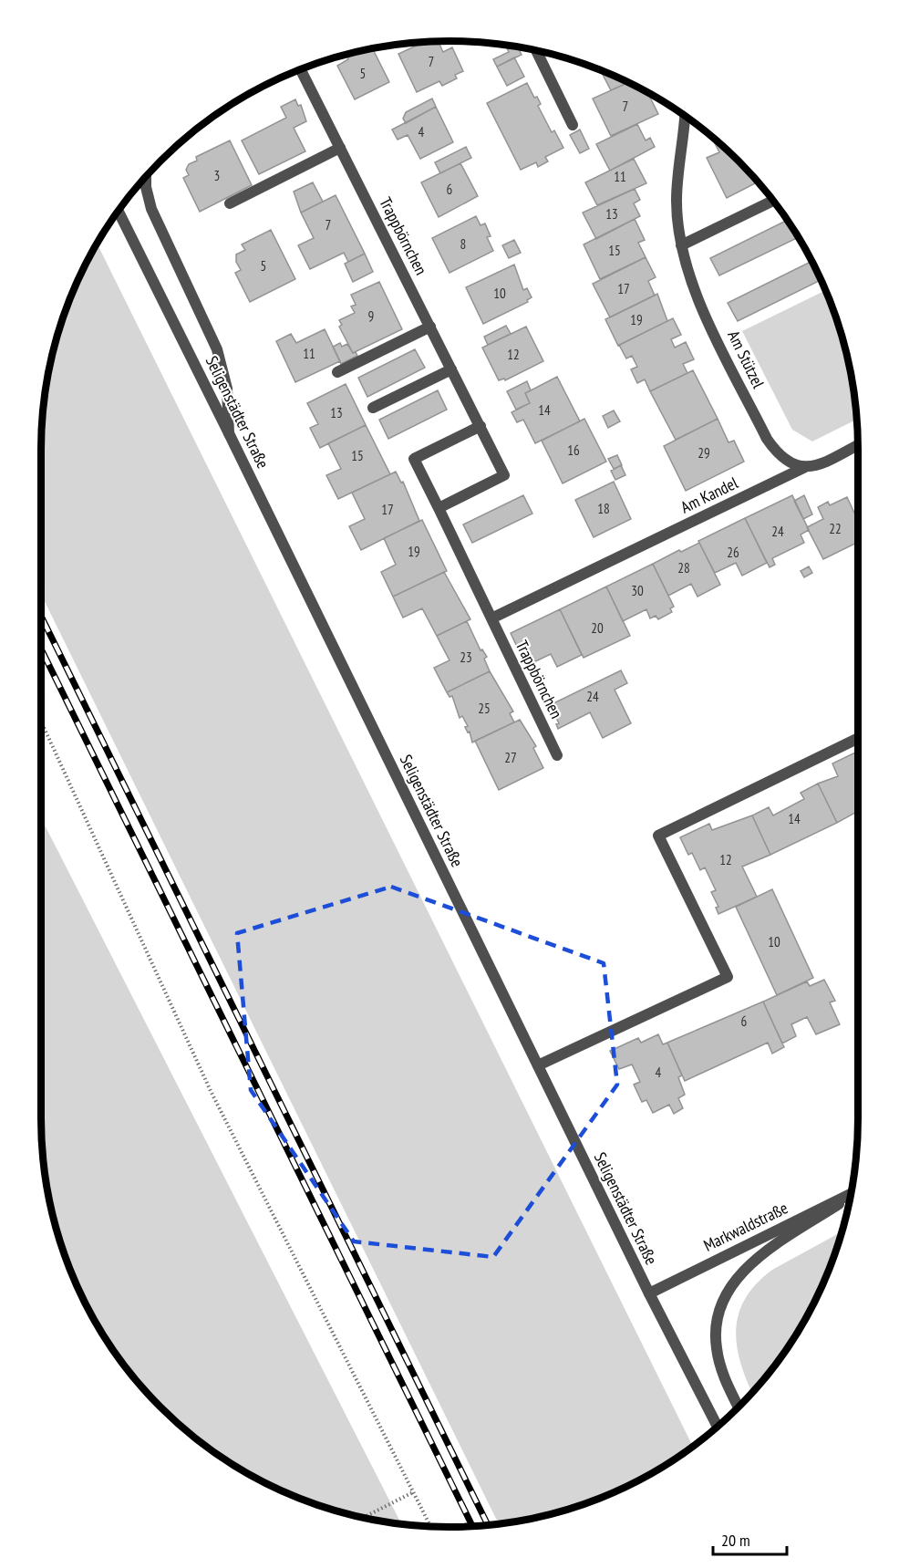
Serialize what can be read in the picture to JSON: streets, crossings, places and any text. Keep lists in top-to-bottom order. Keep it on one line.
{"streets":{"street":["Trappbörnchen","Am Stützel","Seligenstädter Straße","Am Kandel","Markwaldstraße"]},"crossings":[["Trappbörnchen","Am Kandel"],["Am Stützel","Am Kandel"],["Seligenstädter Straße","Markwaldstraße"]],"house_numbers":["7","5","7","4","3","11","6","13","7","8","15","5","17","10","9","19","11","12","14","13","16","29","15","18","17","22","24","19","26","28","30","20","23","24","25","27","14","12","10","6","4"],"scale_bar":"20 m"}
